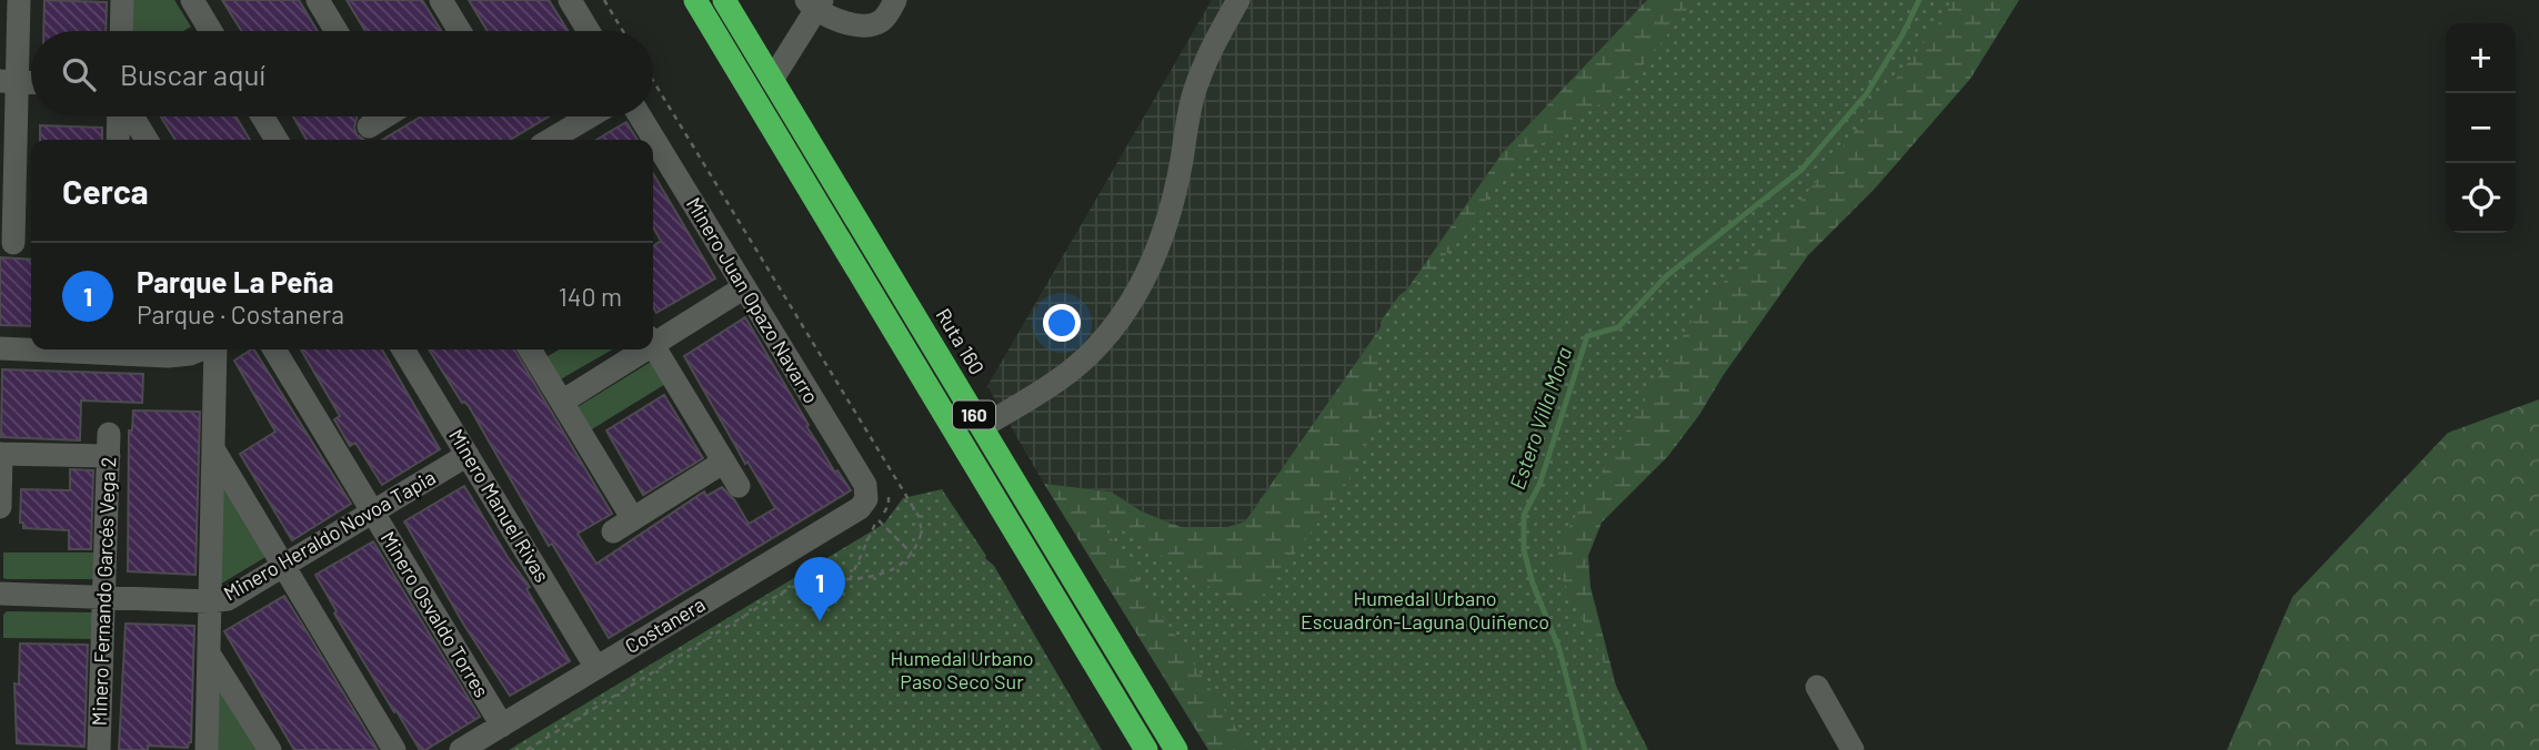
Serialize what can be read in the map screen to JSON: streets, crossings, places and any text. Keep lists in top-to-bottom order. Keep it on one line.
{"streets":{"highway":["Ruta 160","160"],"street":["Minero Juan Opazo Navarro","Minero Manuel Rivas","Minero Heraldo Novoa Tapia","Minero Fernando Garcés Vega 2","Minero Osvaldo Torres","Costanera"]},"crossings":[["Minero Juan Opazo Navarro","Costanera"],["Minero Manuel Rivas","Minero Heraldo Novoa Tapia"],["Minero Manuel Rivas","Costanera"],["Minero Heraldo Novoa Tapia","Minero Fernando Garcés Vega 2"],["Minero Heraldo Novoa Tapia","Minero Osvaldo Torres"],["Minero Osvaldo Torres","Costanera"]],"water":["Estero Villa Mora"],"parks":["Humedal Urbano Escuadrón-Laguna Quiñenco","Humedal Urbano Paso Seco Sur"],"page":{"map_buttons":["+","−"],"search":"Buscar aquí","heading":"Cerca","list":[{"mark":"1","name":"Parque La Peña","note":"Parque · Costanera","value":"140 m"}],"pins":"1"}}
